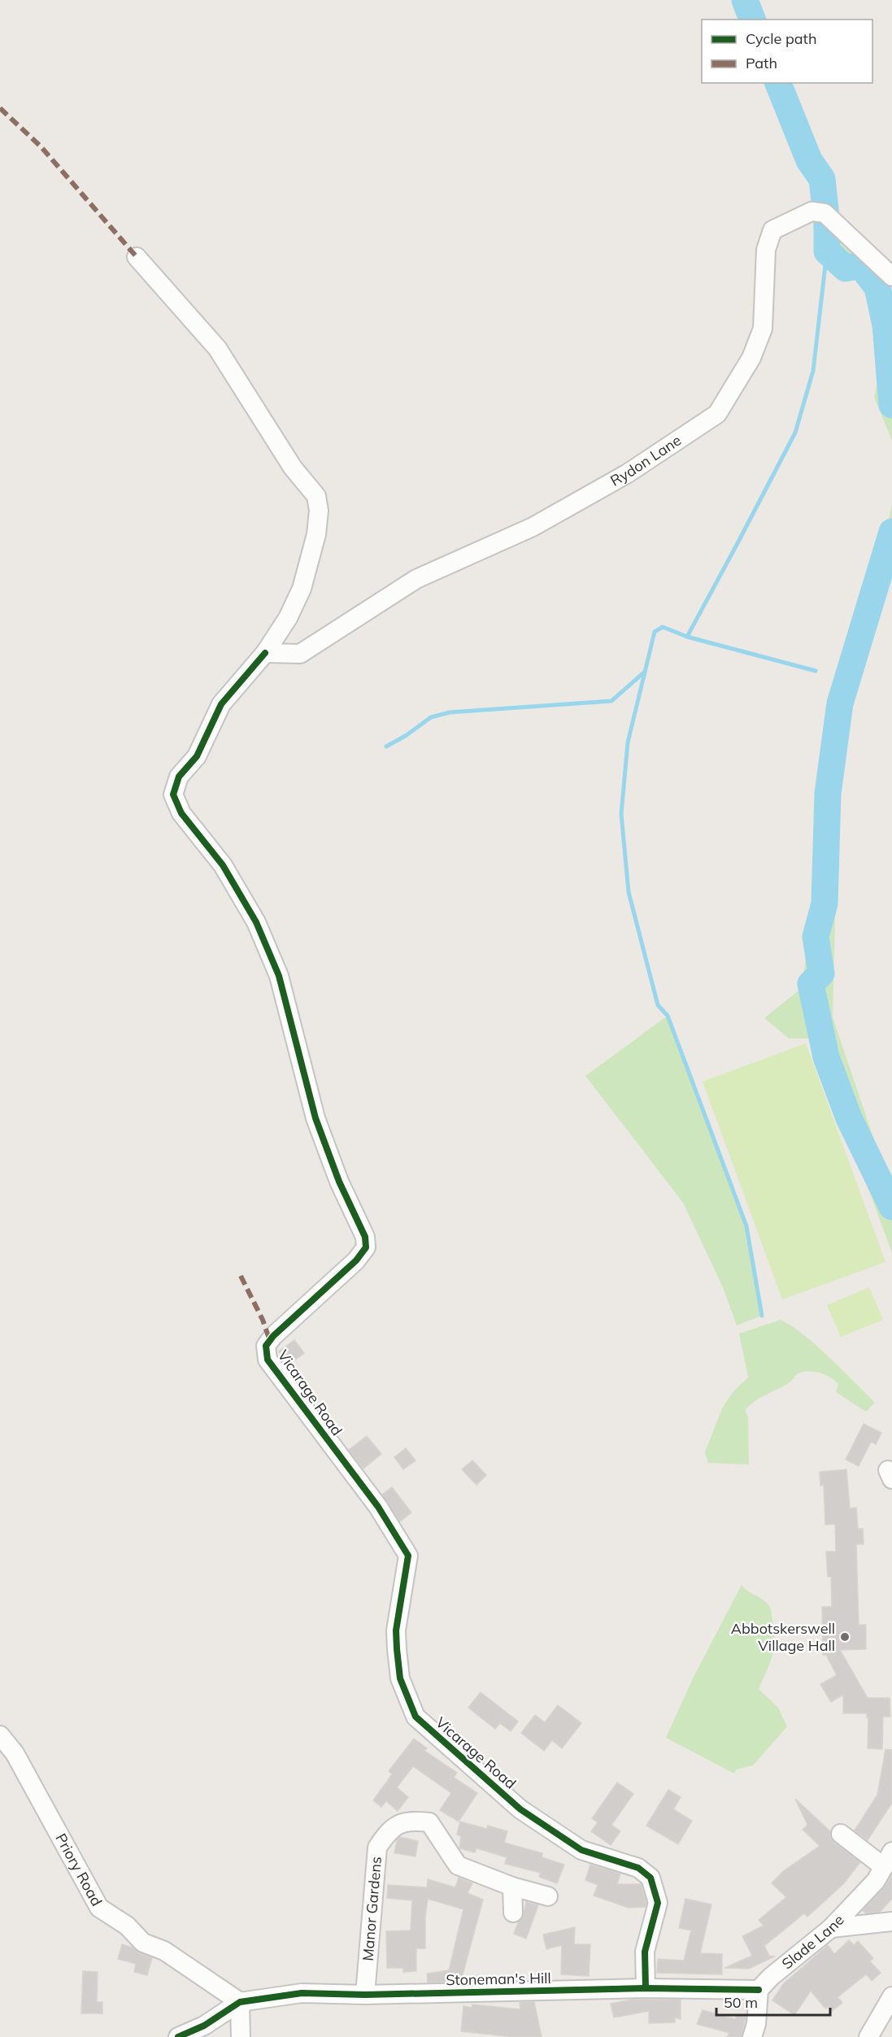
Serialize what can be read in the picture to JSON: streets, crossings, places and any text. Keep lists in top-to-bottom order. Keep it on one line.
{"streets":{"street":["Rydon Lane","Vicarage Road","Priory Road","Manor Gardens","Slade Lane","Stoneman's Hill"]},"crossings":[["Rydon Lane","Vicarage Road"],["Vicarage Road","Stoneman's Hill"],["Priory Road","Stoneman's Hill"],["Manor Gardens","Stoneman's Hill"],["Slade Lane","Stoneman's Hill"]],"places":["Abbotskerswell Village Hall"],"legend":["Cycle path","Path"],"scale_bar":"50 m"}
